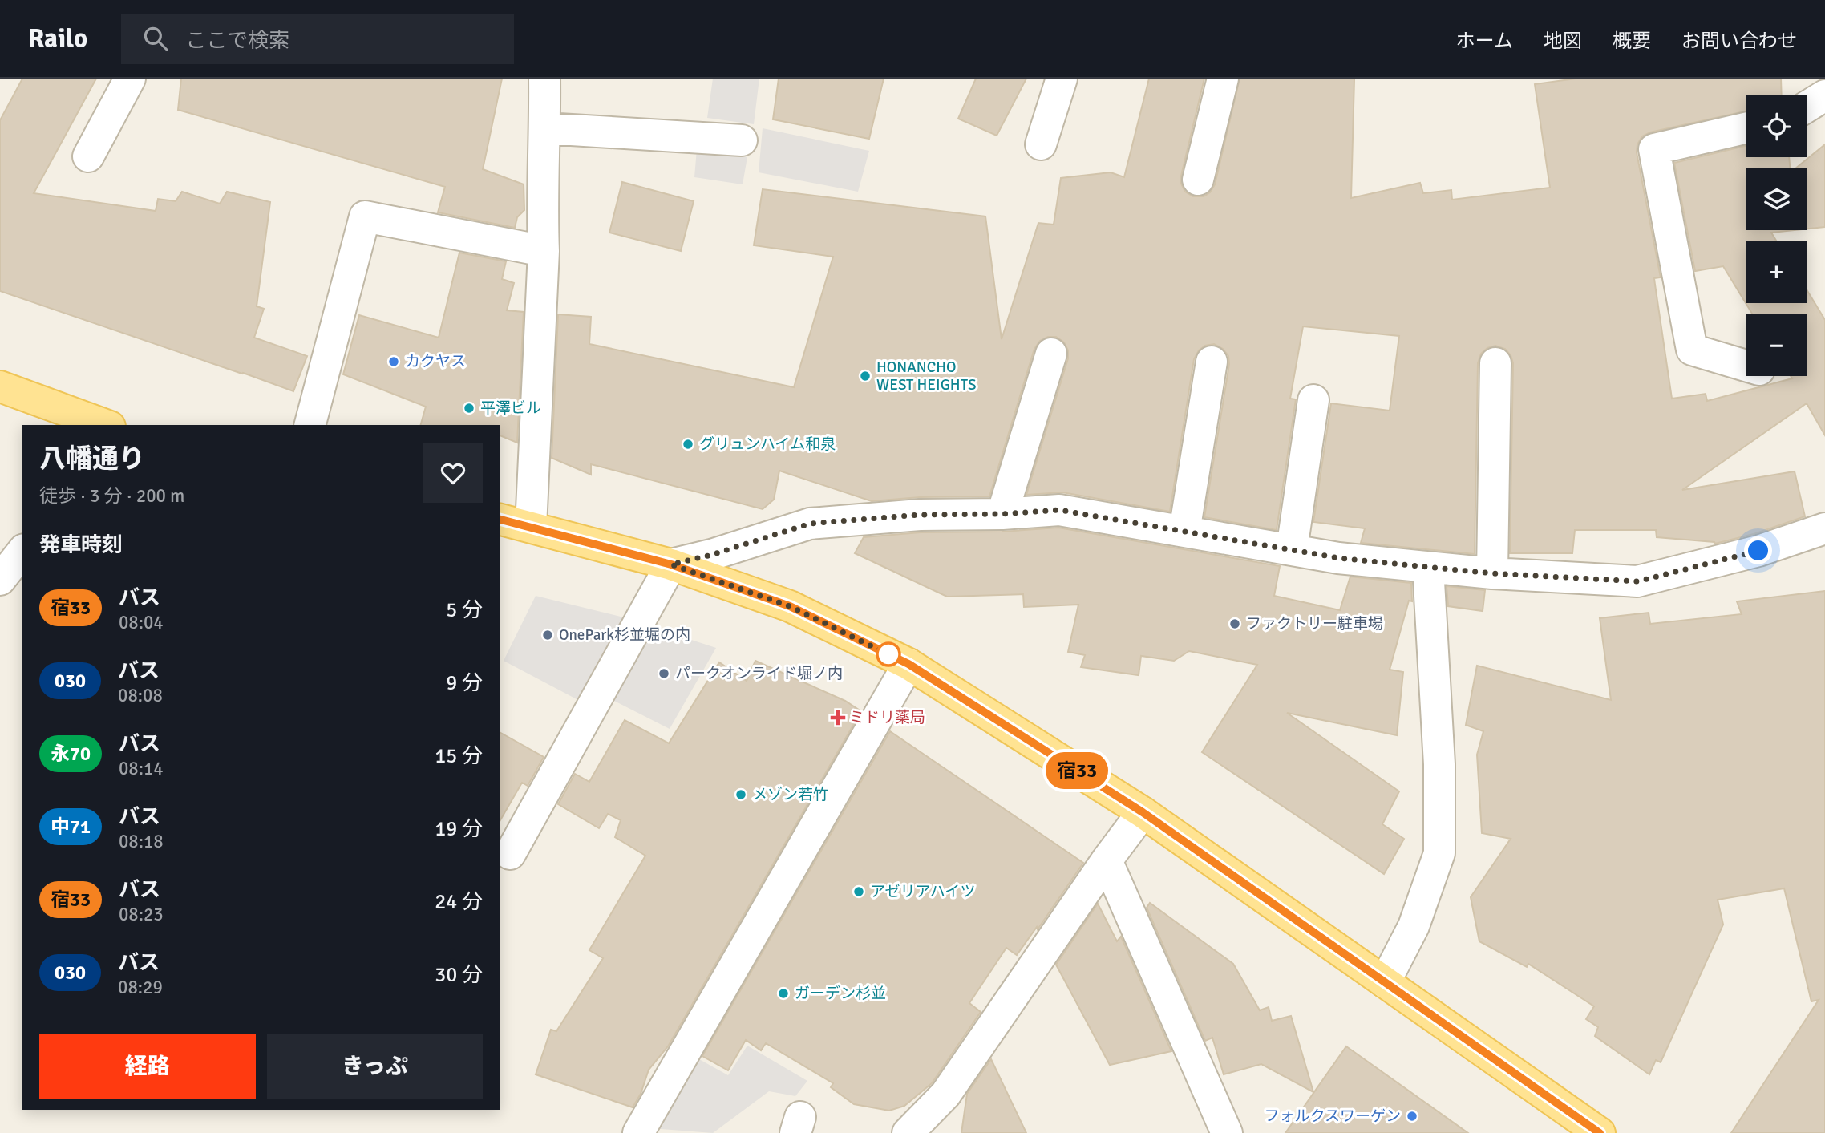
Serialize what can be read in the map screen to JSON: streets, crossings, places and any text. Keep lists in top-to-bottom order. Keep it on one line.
{"places":{"other":["カクヤス","HONANCHO WEST HEIGHTS","平澤ビル","グリュンハイム和泉","ファクトリー駐車場","OnePark杉並堀の内","パークオンライド堀ノ内","メゾン若竹","アゼリアハイツ","ガーデン杉並","フォルクスワーゲン"],"health":["ミドリ薬局"]},"lines":["bus line 宿33"],"page":{"header":"Railo","search":"ここで検索","nav":["ホーム","地図","概要","お問い合わせ"],"on_map":"宿33","map_buttons":["+","−"],"heading":[["八幡通り","徒歩 · 3 分 · 200 m"],"発車時刻"],"list":[{"mark":"宿33","name":"バス","note":"08:04","value":"5 分"},{"mark":"030","name":"バス","note":"08:08","value":"9 分"},{"mark":"永70","name":"バス","note":"08:14","value":"15 分"},{"mark":"中71","name":"バス","note":"08:18","value":"19 分"},{"mark":"宿33","name":"バス","note":"08:23","value":"24 分"},{"mark":"030","name":"バス","note":"08:29","value":"30 分"}],"buttons":["経路","きっぷ"]}}
